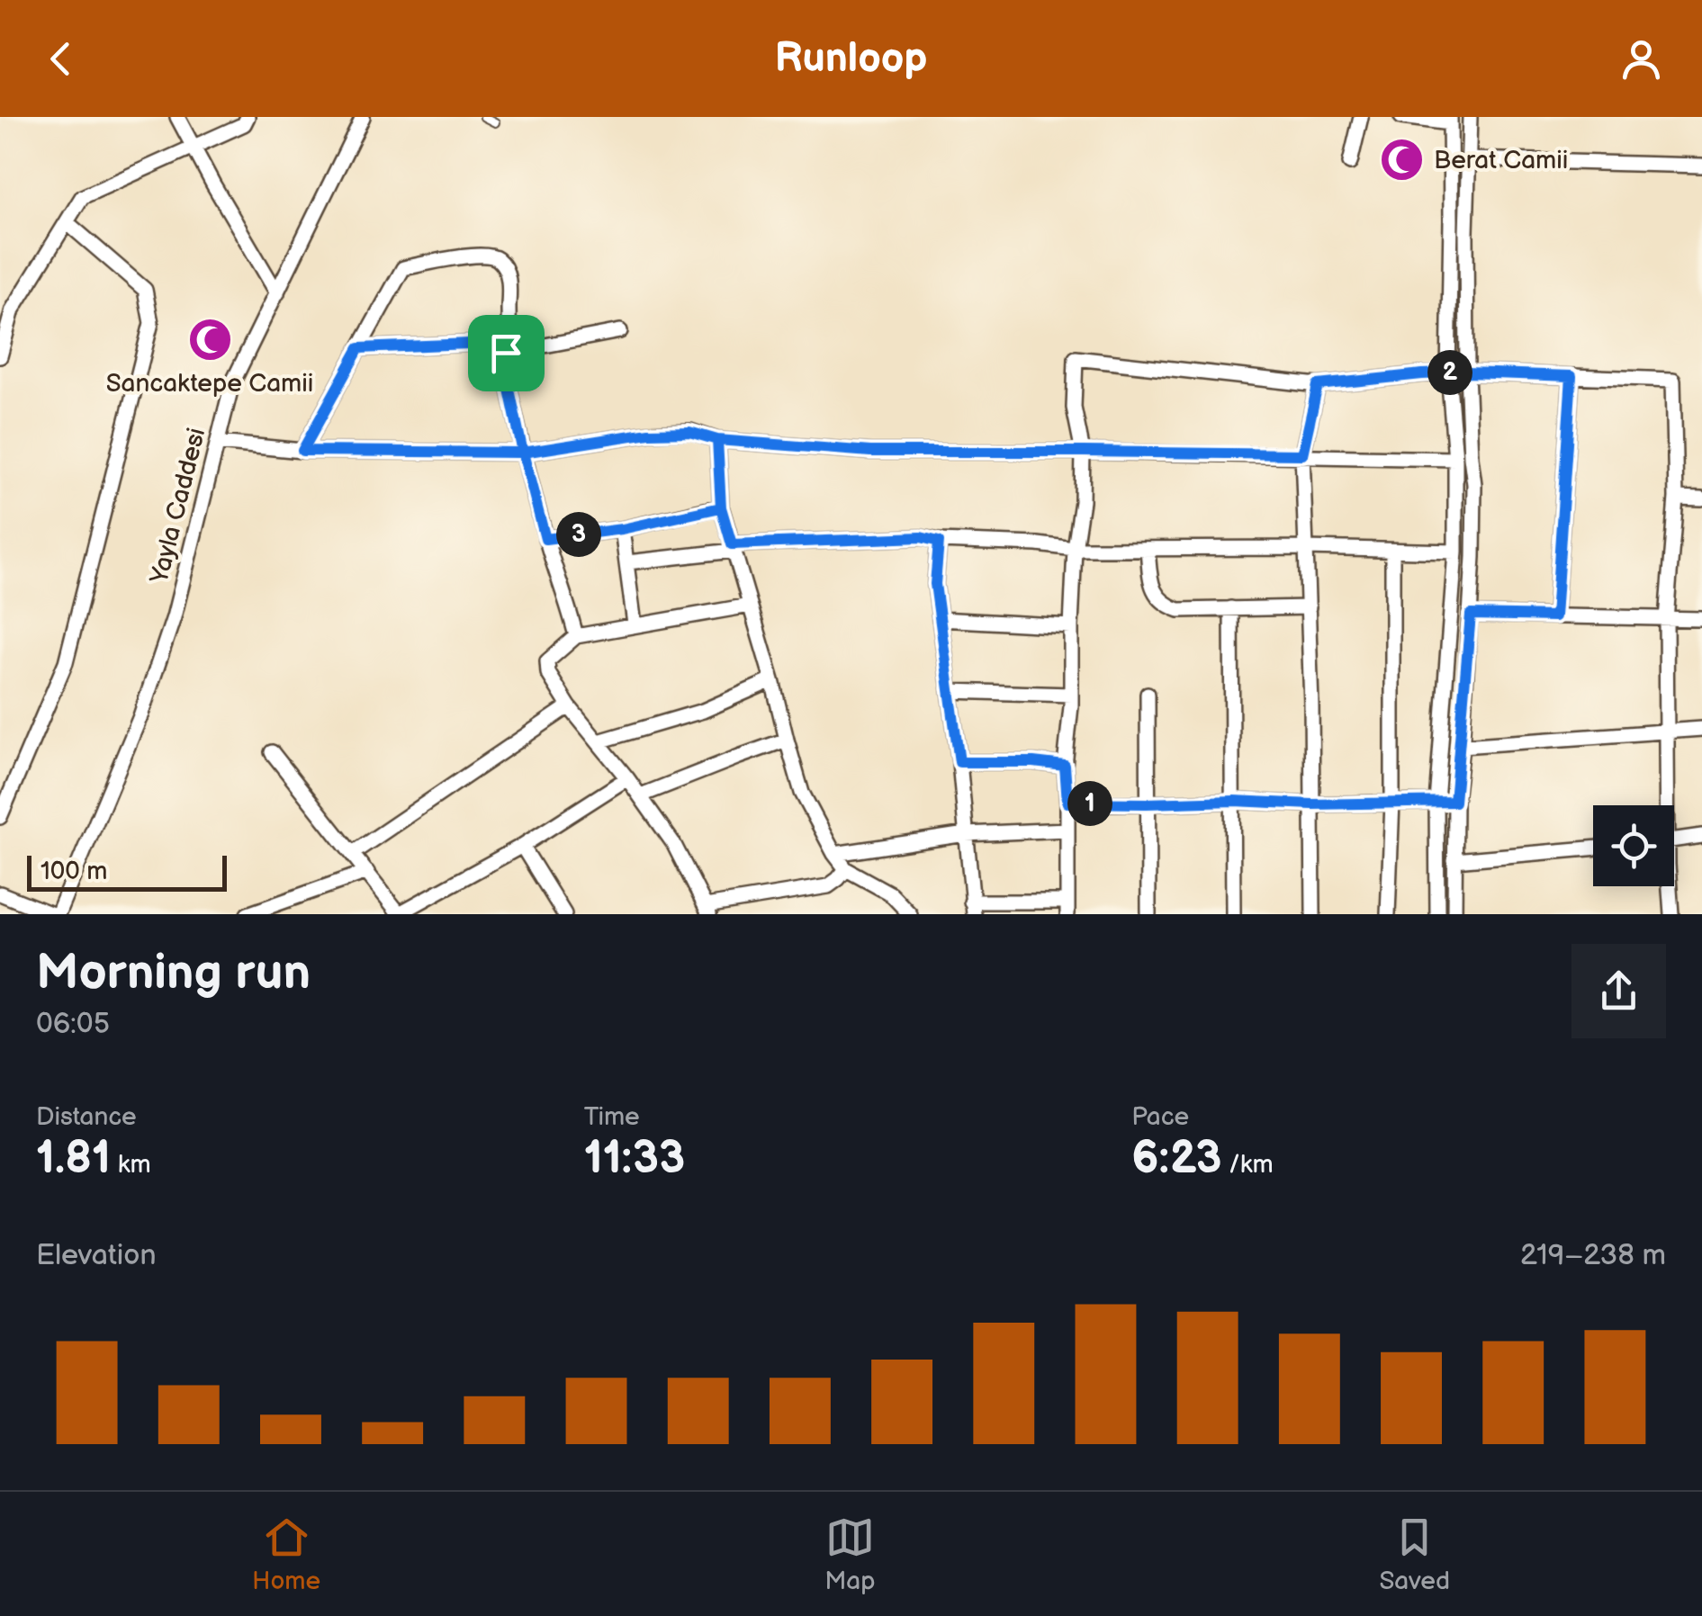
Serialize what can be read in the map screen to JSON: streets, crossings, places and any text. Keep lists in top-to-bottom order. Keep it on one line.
{"streets":{"street":["Yayla Caddesi"]},"places":{"mosque":["Berat Camii","Sancaktepe Camii"]},"scale_bar":"100 m","page":{"header":"Runloop","pins":["2","3","1"],"scale":"100 m","heading":["Morning run","06:05"],"stats":[["Distance","1.81 km"],["Time","11:33"],["Pace","6:23 /km"]],"chart":["Elevation","219–238 m"],"tabs":["Home","Map","Saved"]}}
